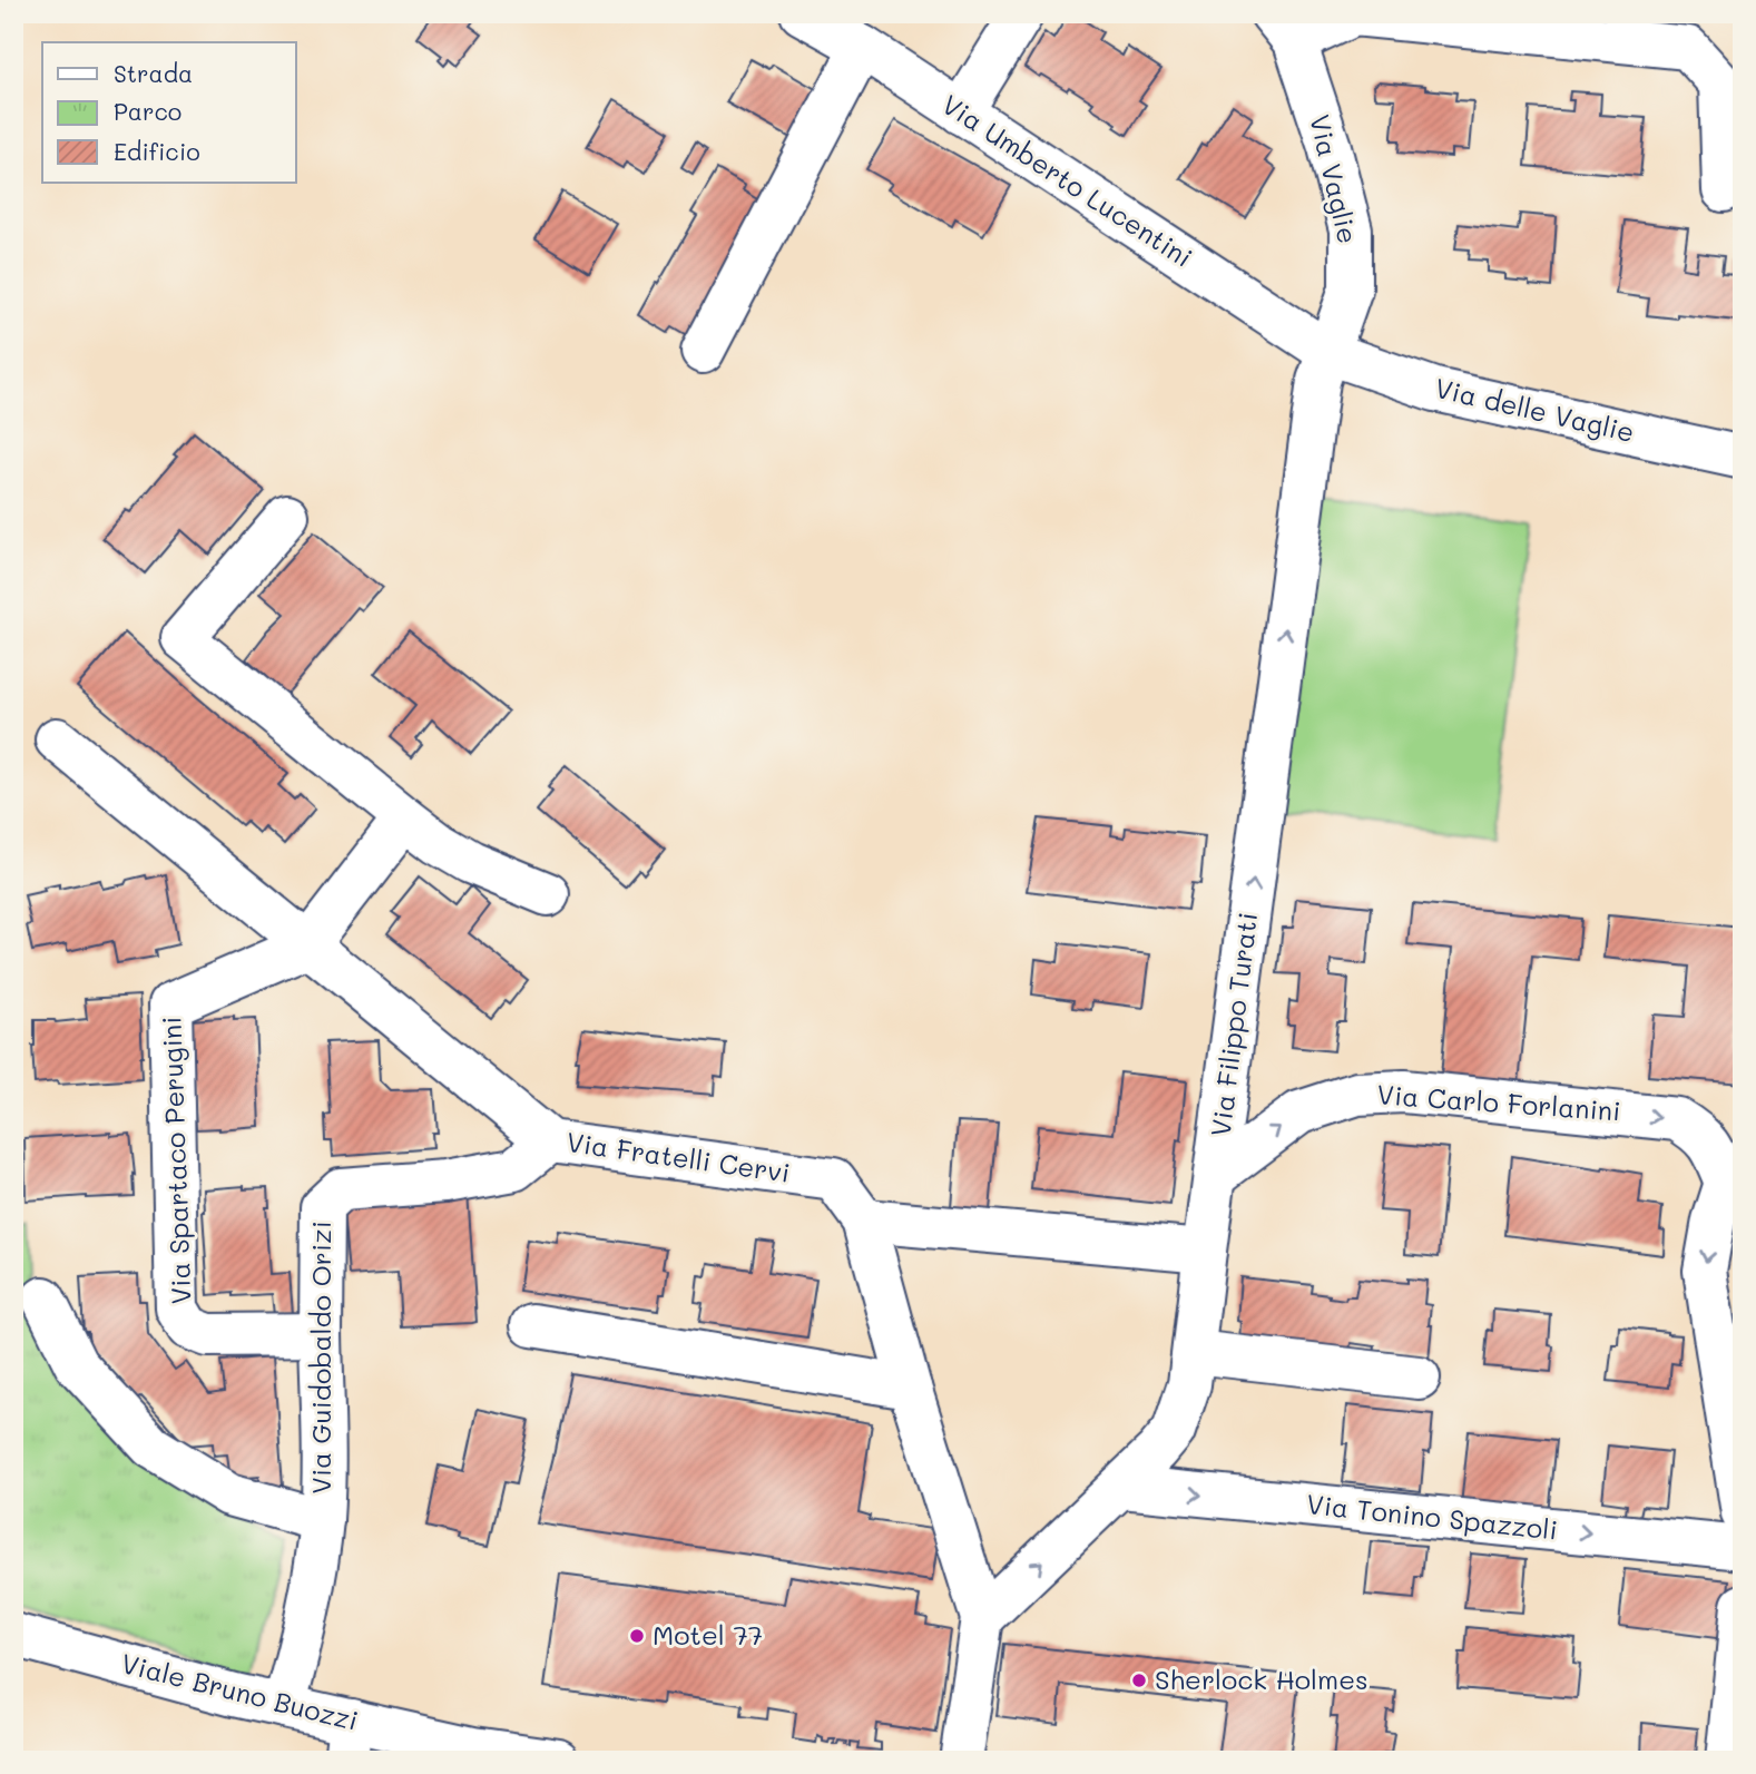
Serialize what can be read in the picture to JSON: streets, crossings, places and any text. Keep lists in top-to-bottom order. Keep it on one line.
{"streets":{"street":["Via Vaglie","Via Umberto Lucentini","Via delle Vaglie","Via Filippo Turati","Via Carlo Forlanini","Via Fratelli Cervi","Via Spartaco Perugini","Via Guidobaldo Orizi","Via Tonino Spazzoli","Viale Bruno Buozzi"]},"crossings":[["Via Vaglie","Via Umberto Lucentini"],["Via Vaglie","Via delle Vaglie"],["Via Vaglie","Via Filippo Turati"],["Via Umberto Lucentini","Via delle Vaglie"],["Via Umberto Lucentini","Via Filippo Turati"],["Via delle Vaglie","Via Filippo Turati"],["Via Filippo Turati","Via Carlo Forlanini"],["Via Filippo Turati","Via Fratelli Cervi"],["Via Filippo Turati","Via Tonino Spazzoli"],["Via Fratelli Cervi","Via Spartaco Perugini"],["Via Fratelli Cervi","Via Guidobaldo Orizi"],["Via Spartaco Perugini","Via Guidobaldo Orizi"],["Via Guidobaldo Orizi","Viale Bruno Buozzi"]],"one_way":["Via Filippo Turati","Via Carlo Forlanini"],"places":["Motel 77","Sherlock Holmes"],"legend":["Strada","Parco","Edificio"]}
